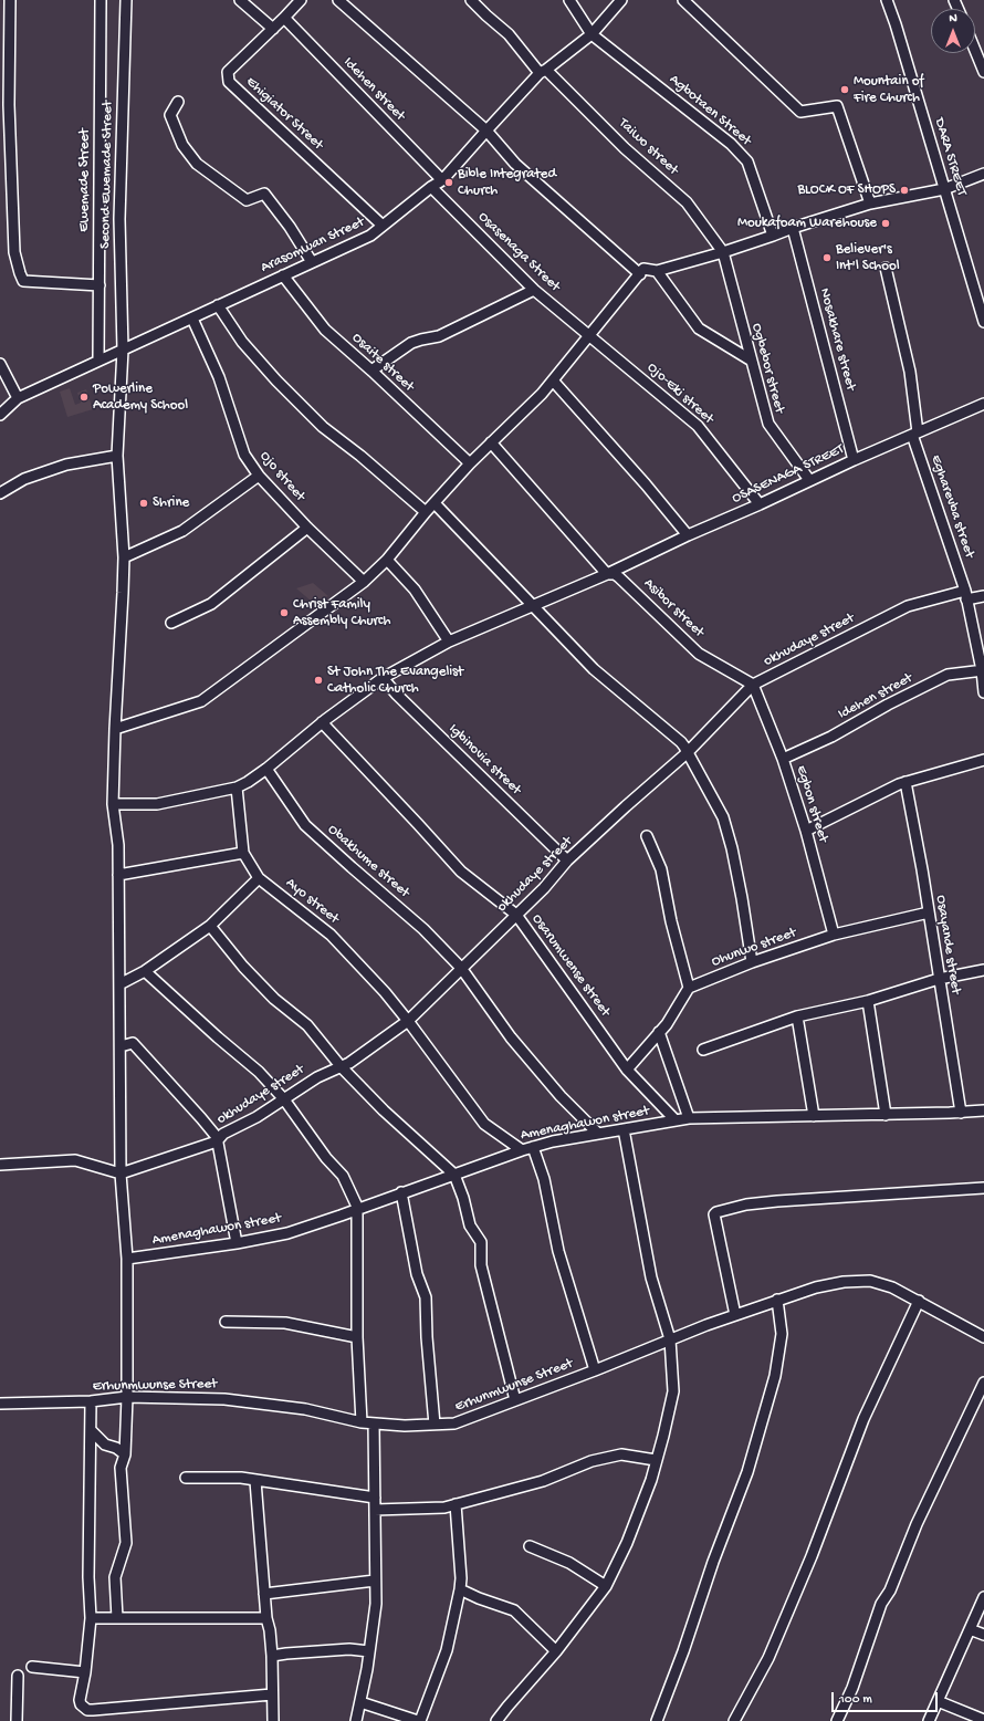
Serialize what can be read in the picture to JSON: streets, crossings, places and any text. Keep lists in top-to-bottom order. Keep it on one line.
{"streets":{"street":["Idehen street","Agbotaen Street","Ehigiator Street","Taiwo street","DARA STREET","Second Ewemade Street","Ewemade Street","Arasomwan Street","Osasenaga Street","Nosakhare street","Osaite street","Ogbebor street","Ojo-Eki street","OSASENAGA STREET","Ojo street","Egharevba street","Asibor street","okhudaye street","Igbinovia street","Egbon street","Obakhume street","Ayo street","Osayande street","Ohunwo street","Osarumwense street","Amenaghawon street","Erhunmwunse Street"]},"crossings":[["Idehen street","Ehigiator Street"],["Idehen street","Arasomwan Street"],["Idehen street","Egharevba street"],["Idehen street","Egbon street"],["Agbotaen Street","Arasomwan Street"],["Ehigiator Street","Arasomwan Street"],["Taiwo street","Arasomwan Street"],["Taiwo street","Ogbebor street"],["Second Ewemade Street","Arasomwan Street"],["Second Ewemade Street","okhudaye street"],["Second Ewemade Street","Amenaghawon street"],["Second Ewemade Street","Erhunmwunse Street"],["Ewemade Street","Arasomwan Street"],["Arasomwan Street","Osasenaga Street"],["Arasomwan Street","Osaite street"],["Arasomwan Street","Ojo street"],["Osasenaga Street","Ojo-Eki street"],["Nosakhare street","OSASENAGA STREET"],["Ogbebor street","OSASENAGA STREET"],["Ojo-Eki street","OSASENAGA STREET"],["OSASENAGA STREET","Egharevba street"],["OSASENAGA STREET","Asibor street"],["OSASENAGA STREET","Igbinovia street"],["Egharevba street","okhudaye street"],["Asibor street","okhudaye street"],["Asibor street","Egbon street"],["okhudaye street","Igbinovia street"],["okhudaye street","Egbon street"],["okhudaye street","Obakhume street"],["okhudaye street","Ayo street"],["okhudaye street","Osarumwense street"],["Egbon street","Ohunwo street"],["Obakhume street","Amenaghawon street"],["Ayo street","Amenaghawon street"],["Osayande street","Ohunwo street"],["Osayande street","Amenaghawon street"],["Osarumwense street","Amenaghawon street"]],"places":["Mountain of Fire Church","Bible Integrated Church","BLOCK OF SHOPS","Moukafoam Warehouse","Believer's Int'l School","Powerline Academy School","Shrine","Christ Family Assembly Church","St John The Evangelist Catholic Church"],"scale_bar":"100 m","north":"top"}
